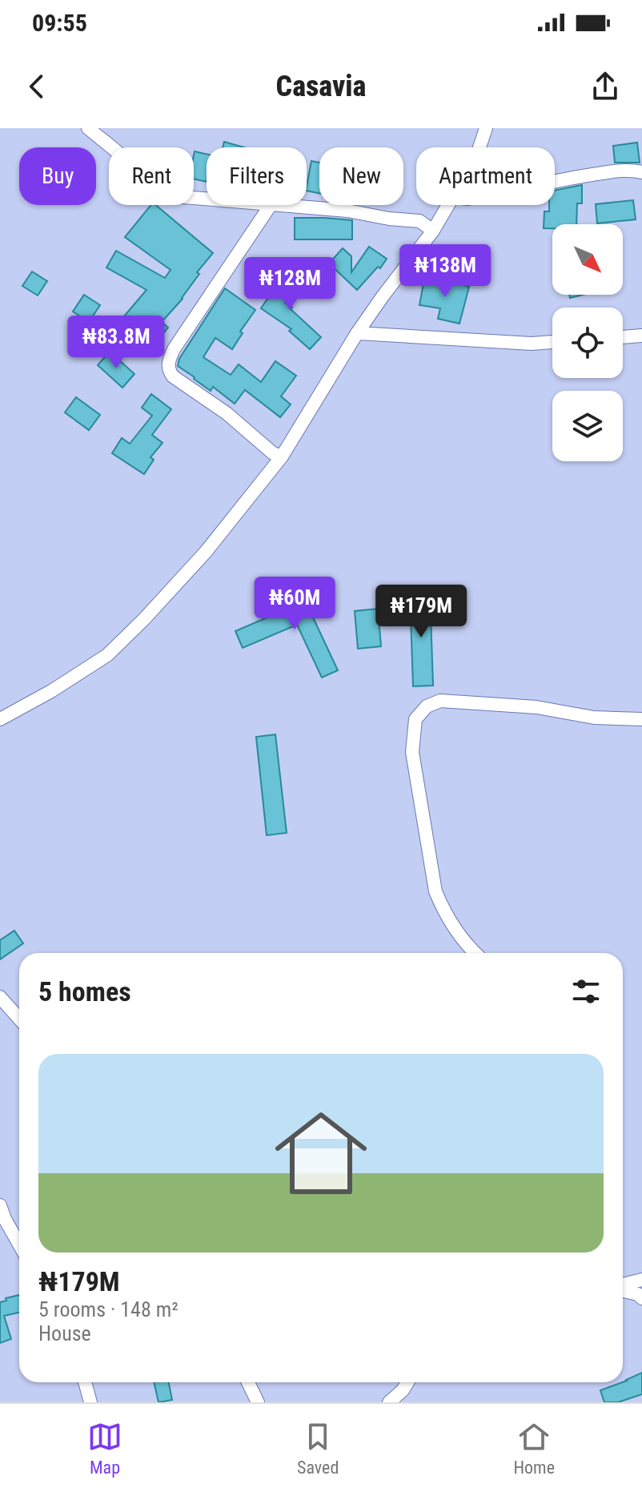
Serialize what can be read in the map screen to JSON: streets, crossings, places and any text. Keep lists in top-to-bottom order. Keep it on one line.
{"north":"bottom right","page":{"status":"09:55","header":"Casavia","chip":["Buy","Rent","Filters","New","Apartment"],"price":["₦138M","₦128M","₦83.8M","₦60M","₦179M"],"heading":"5 homes","list":[{"name":"₦179M","note":"5 rooms · 148 m² · House"}],"tabs":["Map","Saved","Home"]}}
